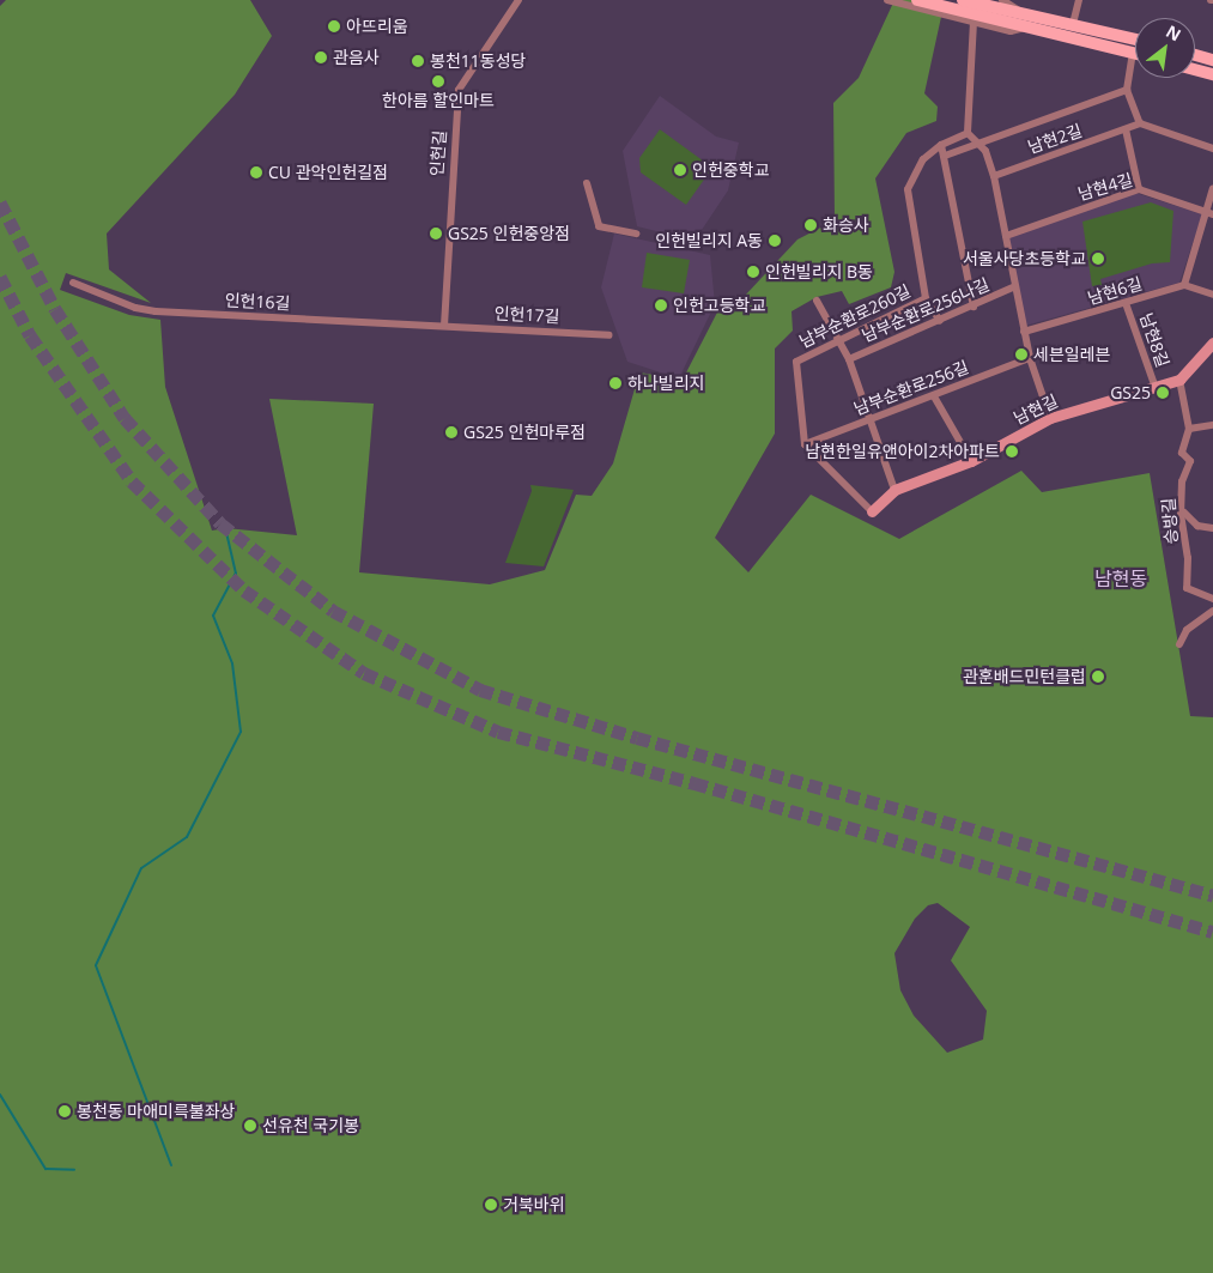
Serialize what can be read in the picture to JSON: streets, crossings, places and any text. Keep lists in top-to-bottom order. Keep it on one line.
{"streets":{"street":["남현2길","인헌길","남현4길","남현6길","인헌16길","남부순환로256나길","인헌17길","남부순환로260길","남현8길","남부순환로256길","남현길","승방길"]},"crossings":[["인헌길","인헌16길"],["인헌길","인헌17길"],["남현6길","남현8길"],["인헌16길","인헌17길"],["남부순환로256나길","남부순환로260길"],["남부순환로260길","남부순환로256길"],["남현8길","남현길"]],"districts":["남현동"],"places":["아뜨리움","관음사","봉천11동성당","한아름 할인마트","인헌중학교","CU 관악인헌길점","화승사","GS25 인헌중앙점","인헌빌리지 A동","서울사당초등학교","인헌빌리지 B동","인헌고등학교","세븐일레븐","하나빌리지","GS25","GS25 인헌마루점","남현한일유앤아이2차아파트","관훈배드민턴클럽","봉천동 마애미륵불좌상","선유천 국기봉","거북바위"],"north":"top right"}
